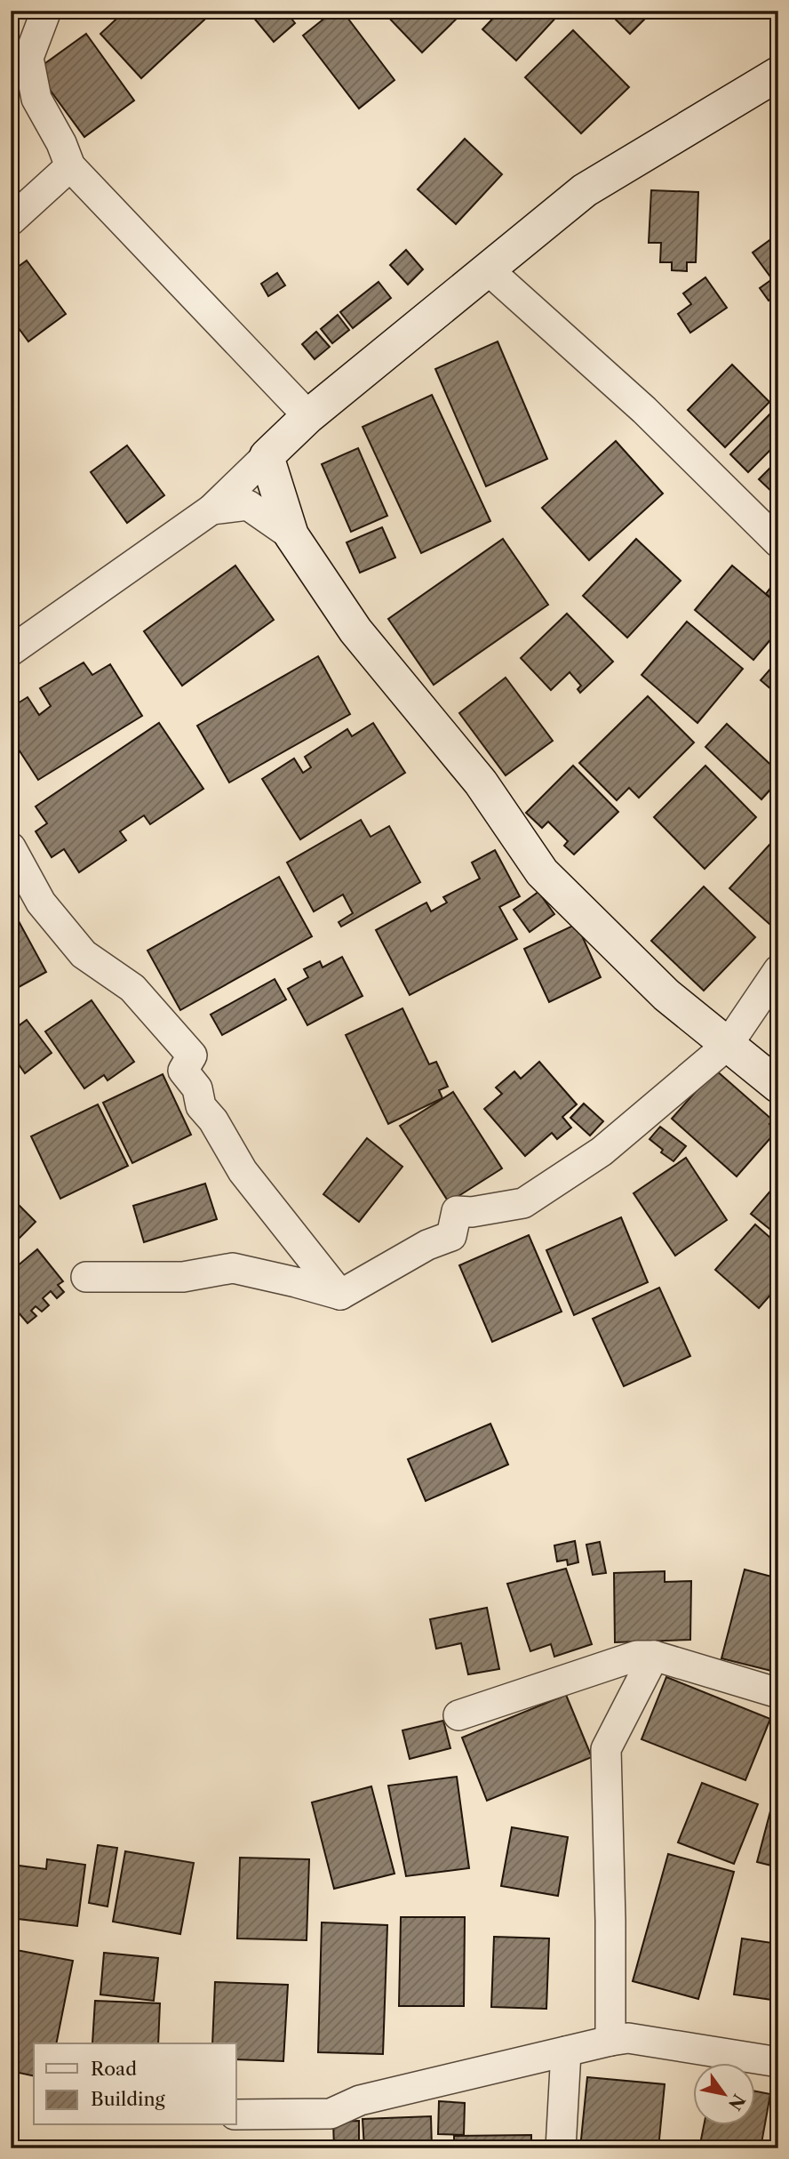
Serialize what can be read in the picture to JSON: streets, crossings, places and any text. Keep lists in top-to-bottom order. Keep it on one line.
{"legend":["Road","Building"],"north":"bottom right"}
